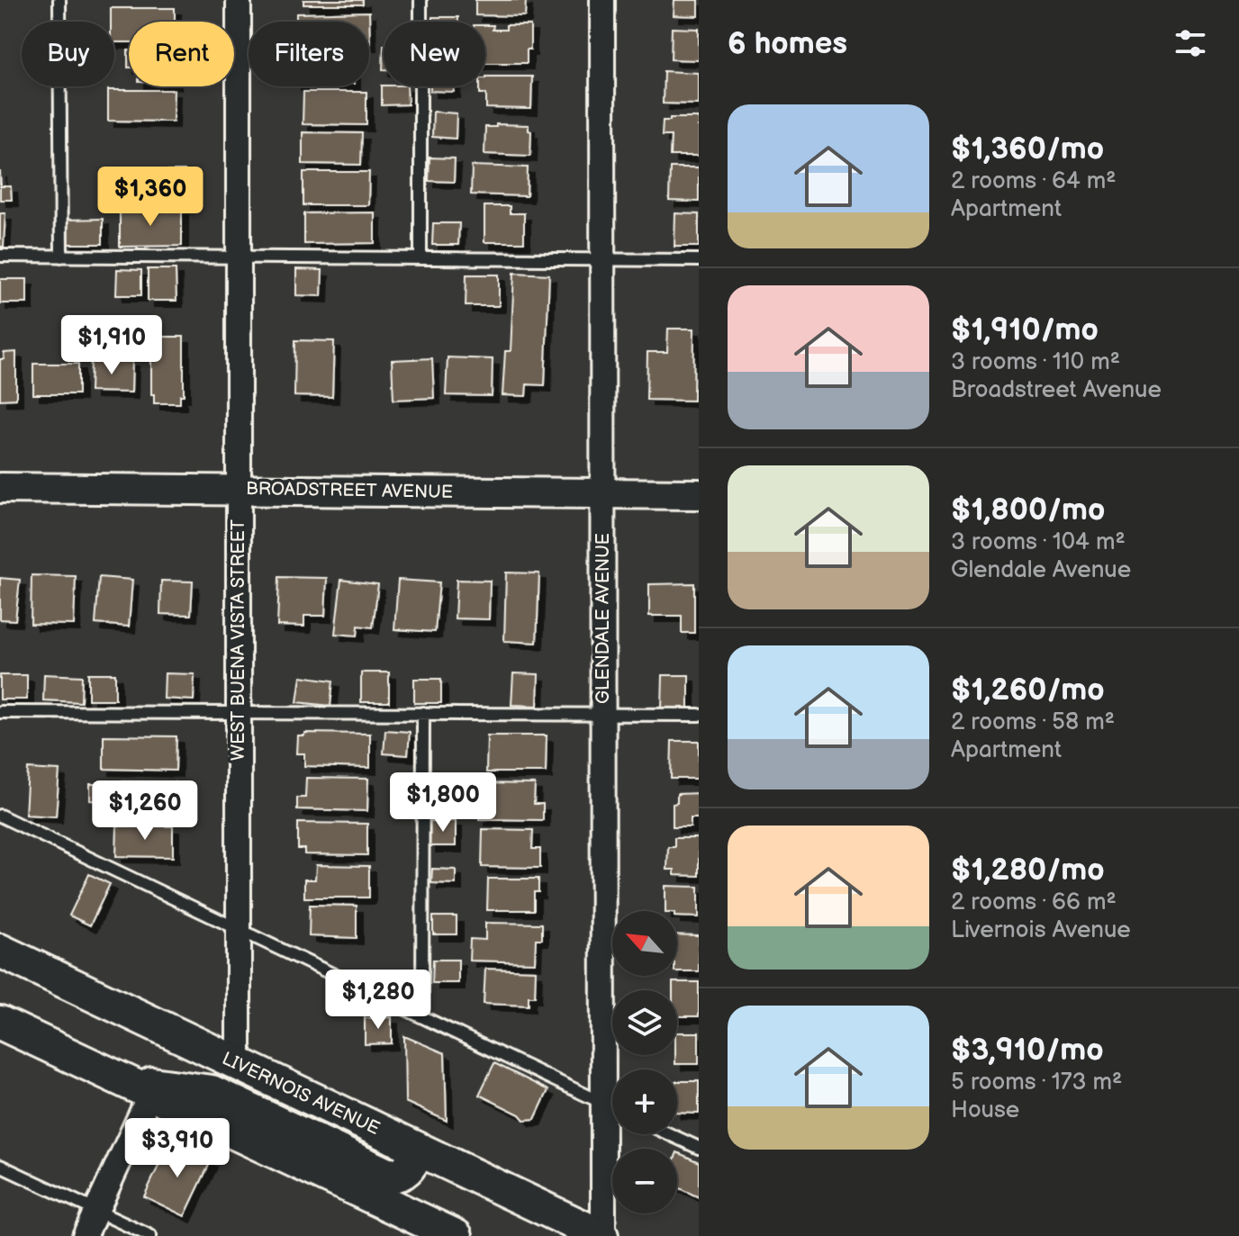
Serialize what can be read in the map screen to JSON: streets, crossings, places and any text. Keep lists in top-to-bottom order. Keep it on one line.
{"streets":{"main road":["LIVERNOIS AVENUE"],"street":["BROADSTREET AVENUE","GLENDALE AVENUE","WEST BUENA VISTA STREET"]},"crossings":[["BROADSTREET AVENUE","GLENDALE AVENUE"],["BROADSTREET AVENUE","WEST BUENA VISTA STREET"],["GLENDALE AVENUE","LIVERNOIS AVENUE"],["WEST BUENA VISTA STREET","LIVERNOIS AVENUE"]],"north":"top left","page":{"heading":"6 homes","chip":["Buy","Rent","Filters","New"],"list":[{"name":"$1,360/mo","note":"2 rooms · 64 m² · Apartment"},{"name":"$1,910/mo","note":"3 rooms · 110 m² · Broadstreet Avenue"},{"name":"$1,800/mo","note":"3 rooms · 104 m² · Glendale Avenue"},{"name":"$1,260/mo","note":"2 rooms · 58 m² · Apartment"},{"name":"$1,280/mo","note":"2 rooms · 66 m² · Livernois Avenue"},{"name":"$3,910/mo","note":"5 rooms · 173 m² · House"}],"price":["$1,360","$1,910","$1,800","$1,260","$1,280","$3,910"],"map_buttons":["+","−"]}}
